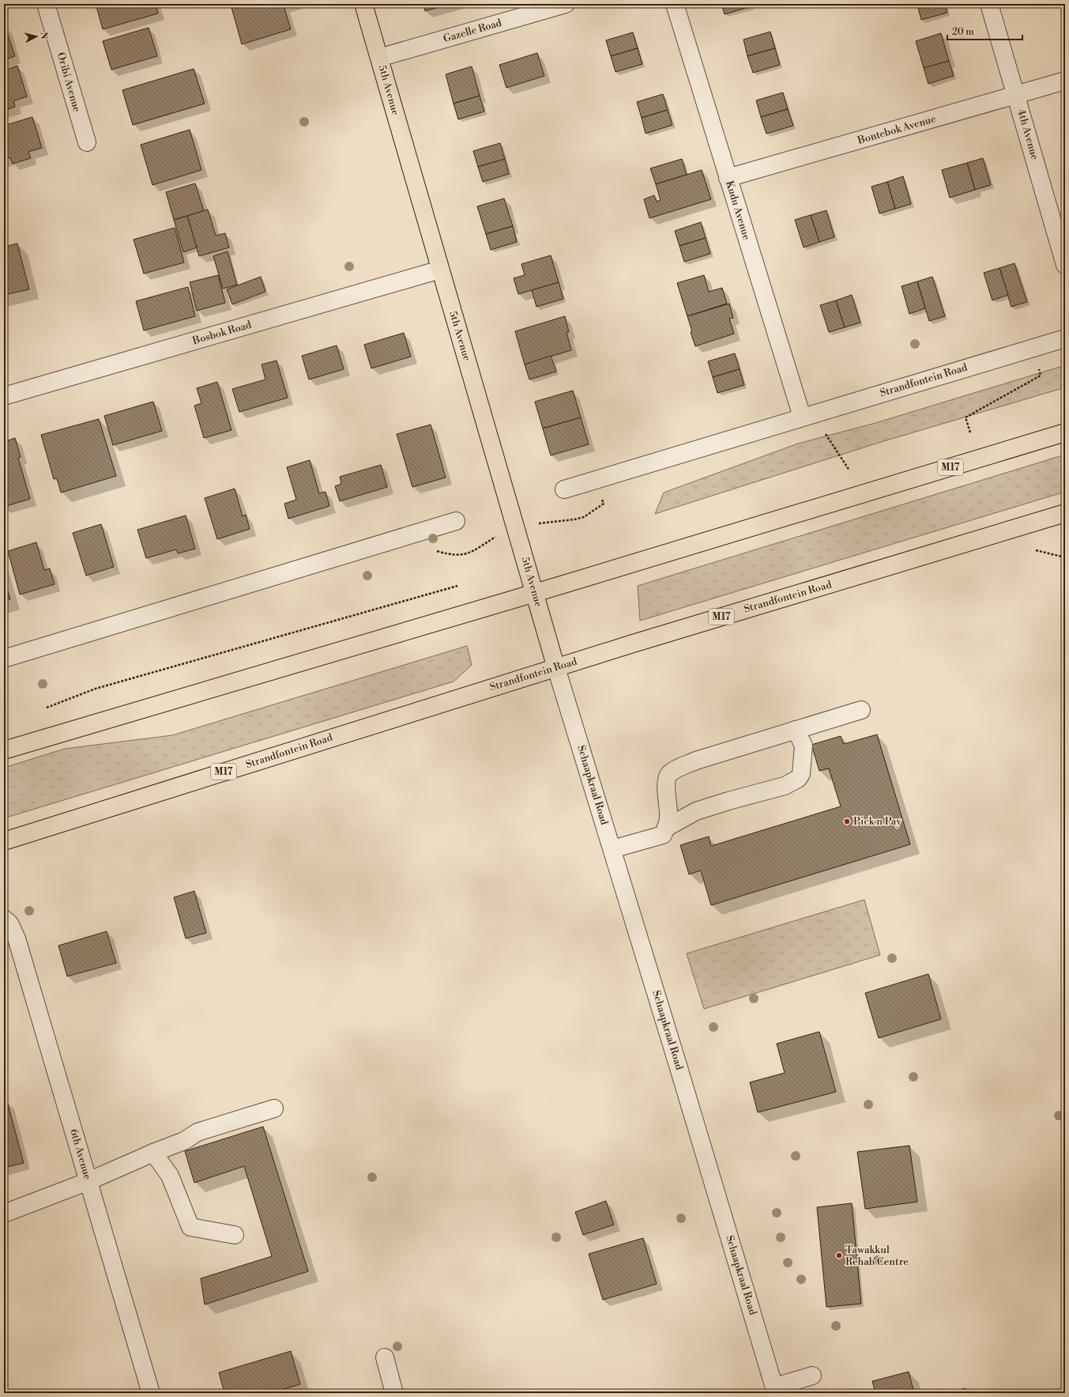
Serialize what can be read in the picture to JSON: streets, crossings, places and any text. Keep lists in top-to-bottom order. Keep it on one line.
{"streets":{"main road":["5th Avenue","Strandfontein Road","M17"],"street":["Gazelle Road","Oribi Avenue","Bontebok Avenue","4th Avenue","Kudu Avenue","Bosbok Road","Schaapkraal Road","6th Avenue"]},"crossings":[["Gazelle Road","5th Avenue"],["5th Avenue","Bosbok Road"],["5th Avenue","Strandfontein Road"],["5th Avenue","M17"],["5th Avenue","Schaapkraal Road"],["Bontebok Avenue","4th Avenue"],["Bontebok Avenue","Kudu Avenue"],["Kudu Avenue","Strandfontein Road"],["Strandfontein Road","Schaapkraal Road"]],"places":["Pick n Pay","Tawakkul Rehab Centre"],"scale_bar":"20 m","north":"right"}
